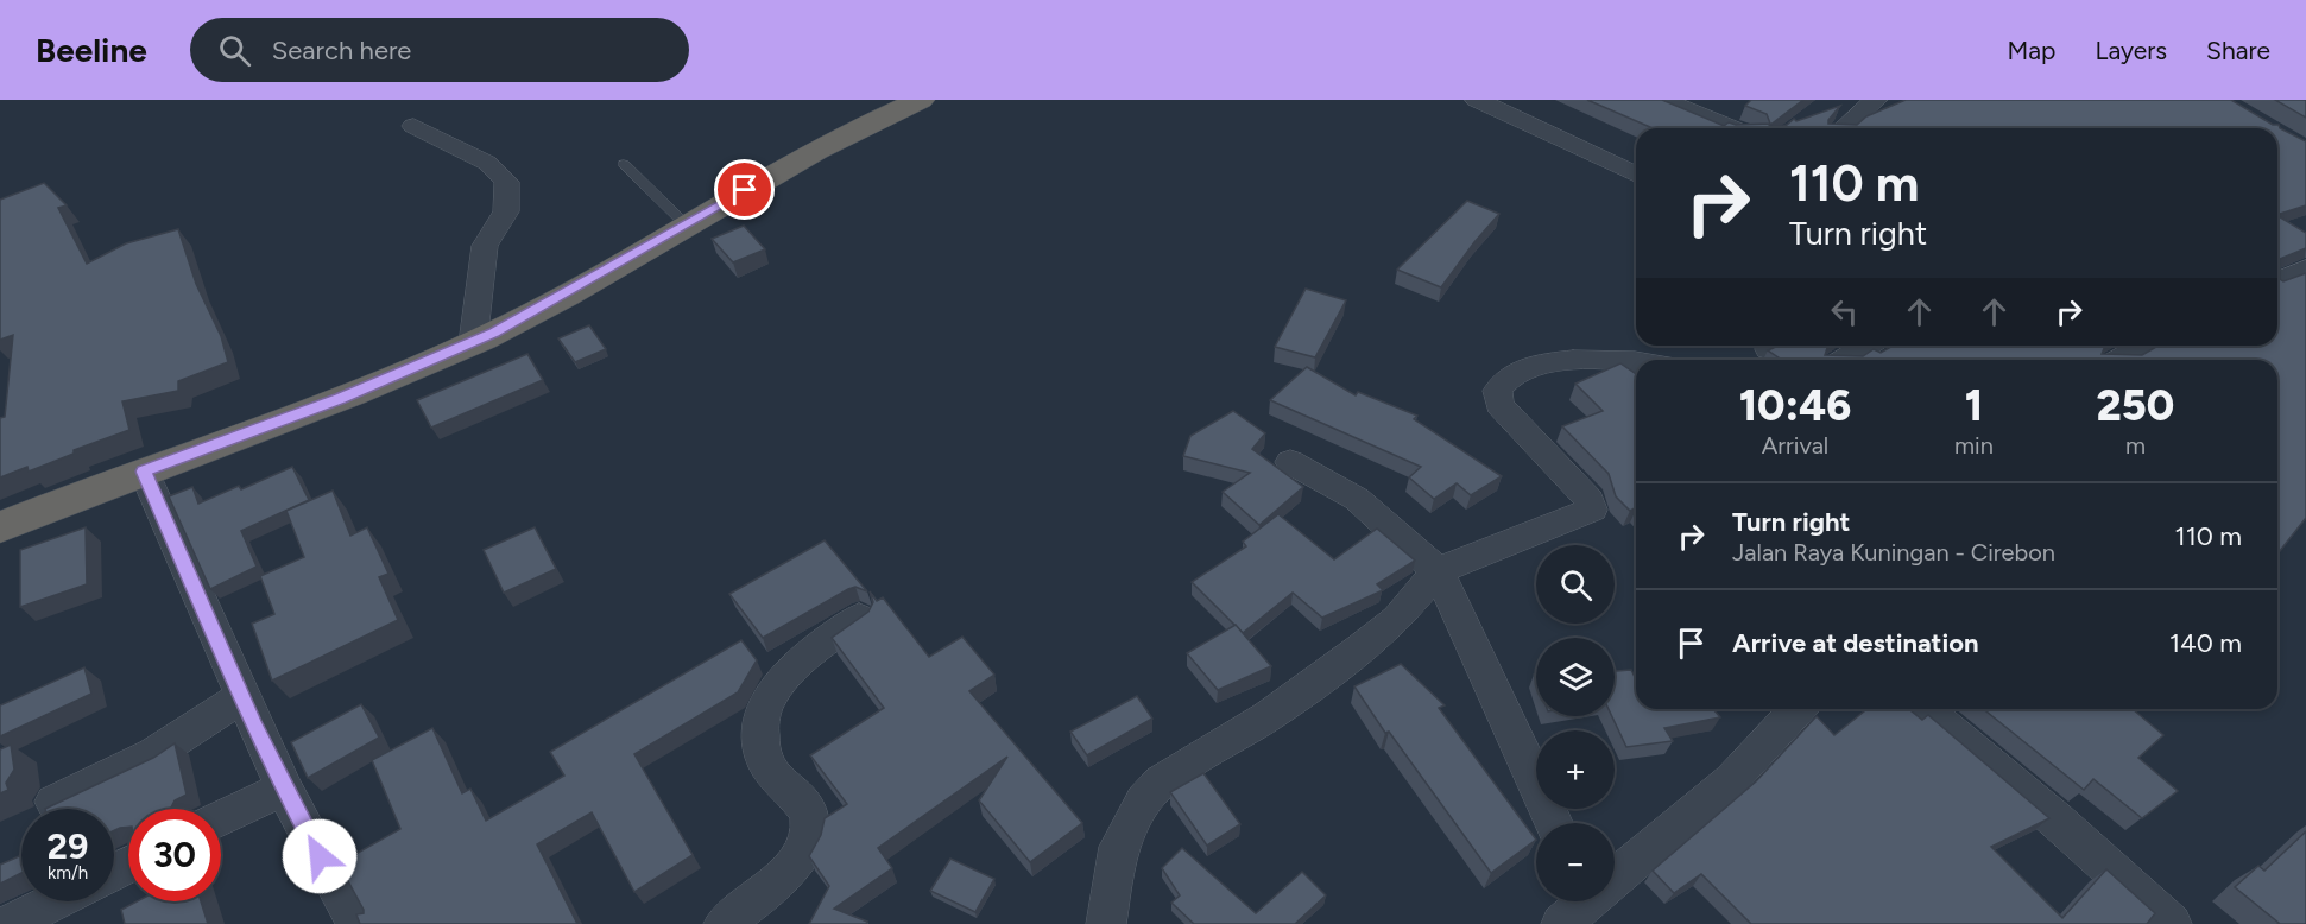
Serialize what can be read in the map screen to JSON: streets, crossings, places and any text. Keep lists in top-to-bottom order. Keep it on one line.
{"page":{"header":"Beeline","search":"Search here","nav":["Map","Layers","Share"],"turn":["110 m","Turn right"],"eta":["10:46","Arrival","1","min","250","m"],"list":[{"name":"Turn right","note":"Jalan Raya Kuningan - Cirebon","value":"110 m"},{"name":"Arrive at destination","value":"140 m"}],"map_buttons":["+","−"],"speed":"29 km/h","limit":"30"}}
